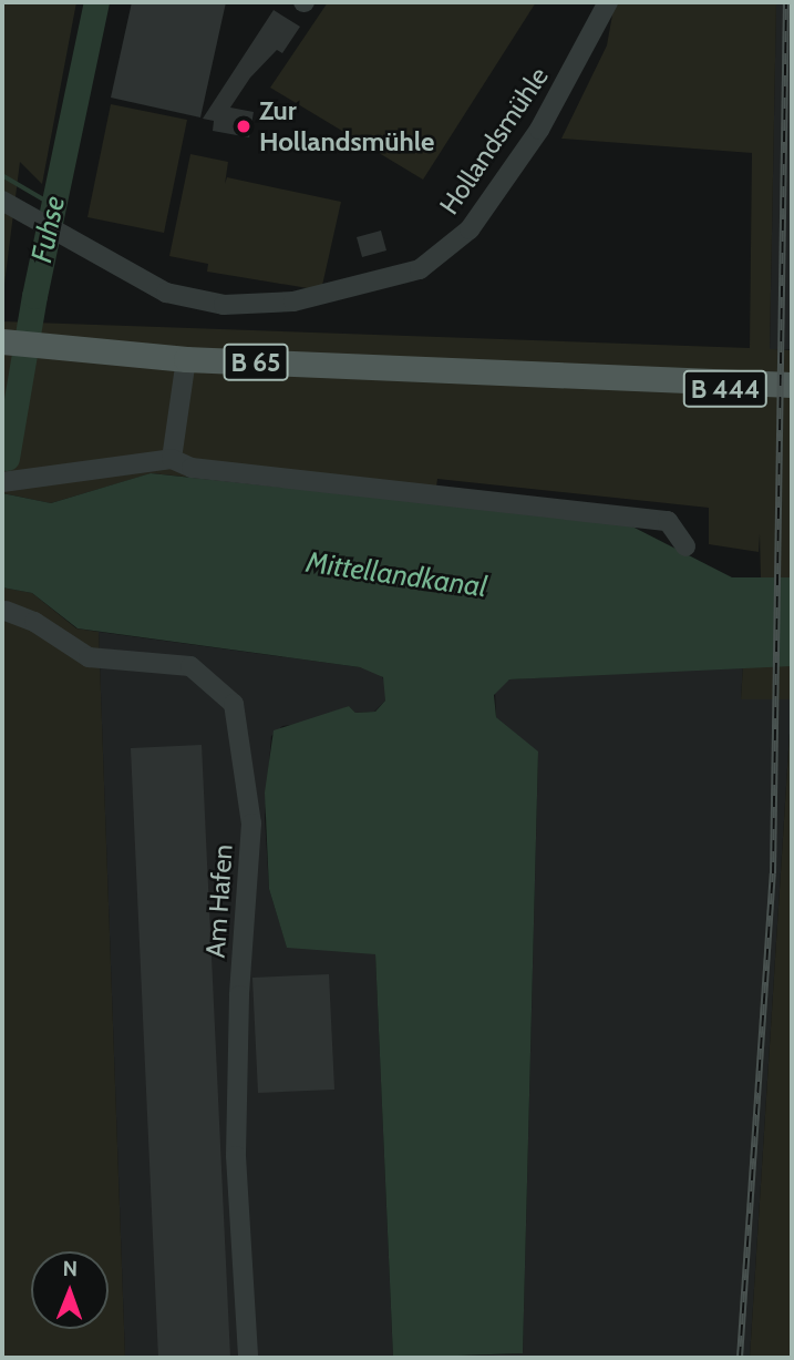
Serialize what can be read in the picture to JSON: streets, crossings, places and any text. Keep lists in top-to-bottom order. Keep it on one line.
{"streets":{"main road":["B 65","B 444"],"street":["Hollandsmühle","Am Hafen"]},"crossings":[["B 65","B 444"]],"water":["Fuhse","Mittellandkanal"],"places":["Zur Hollandsmühle"],"north":"top"}
